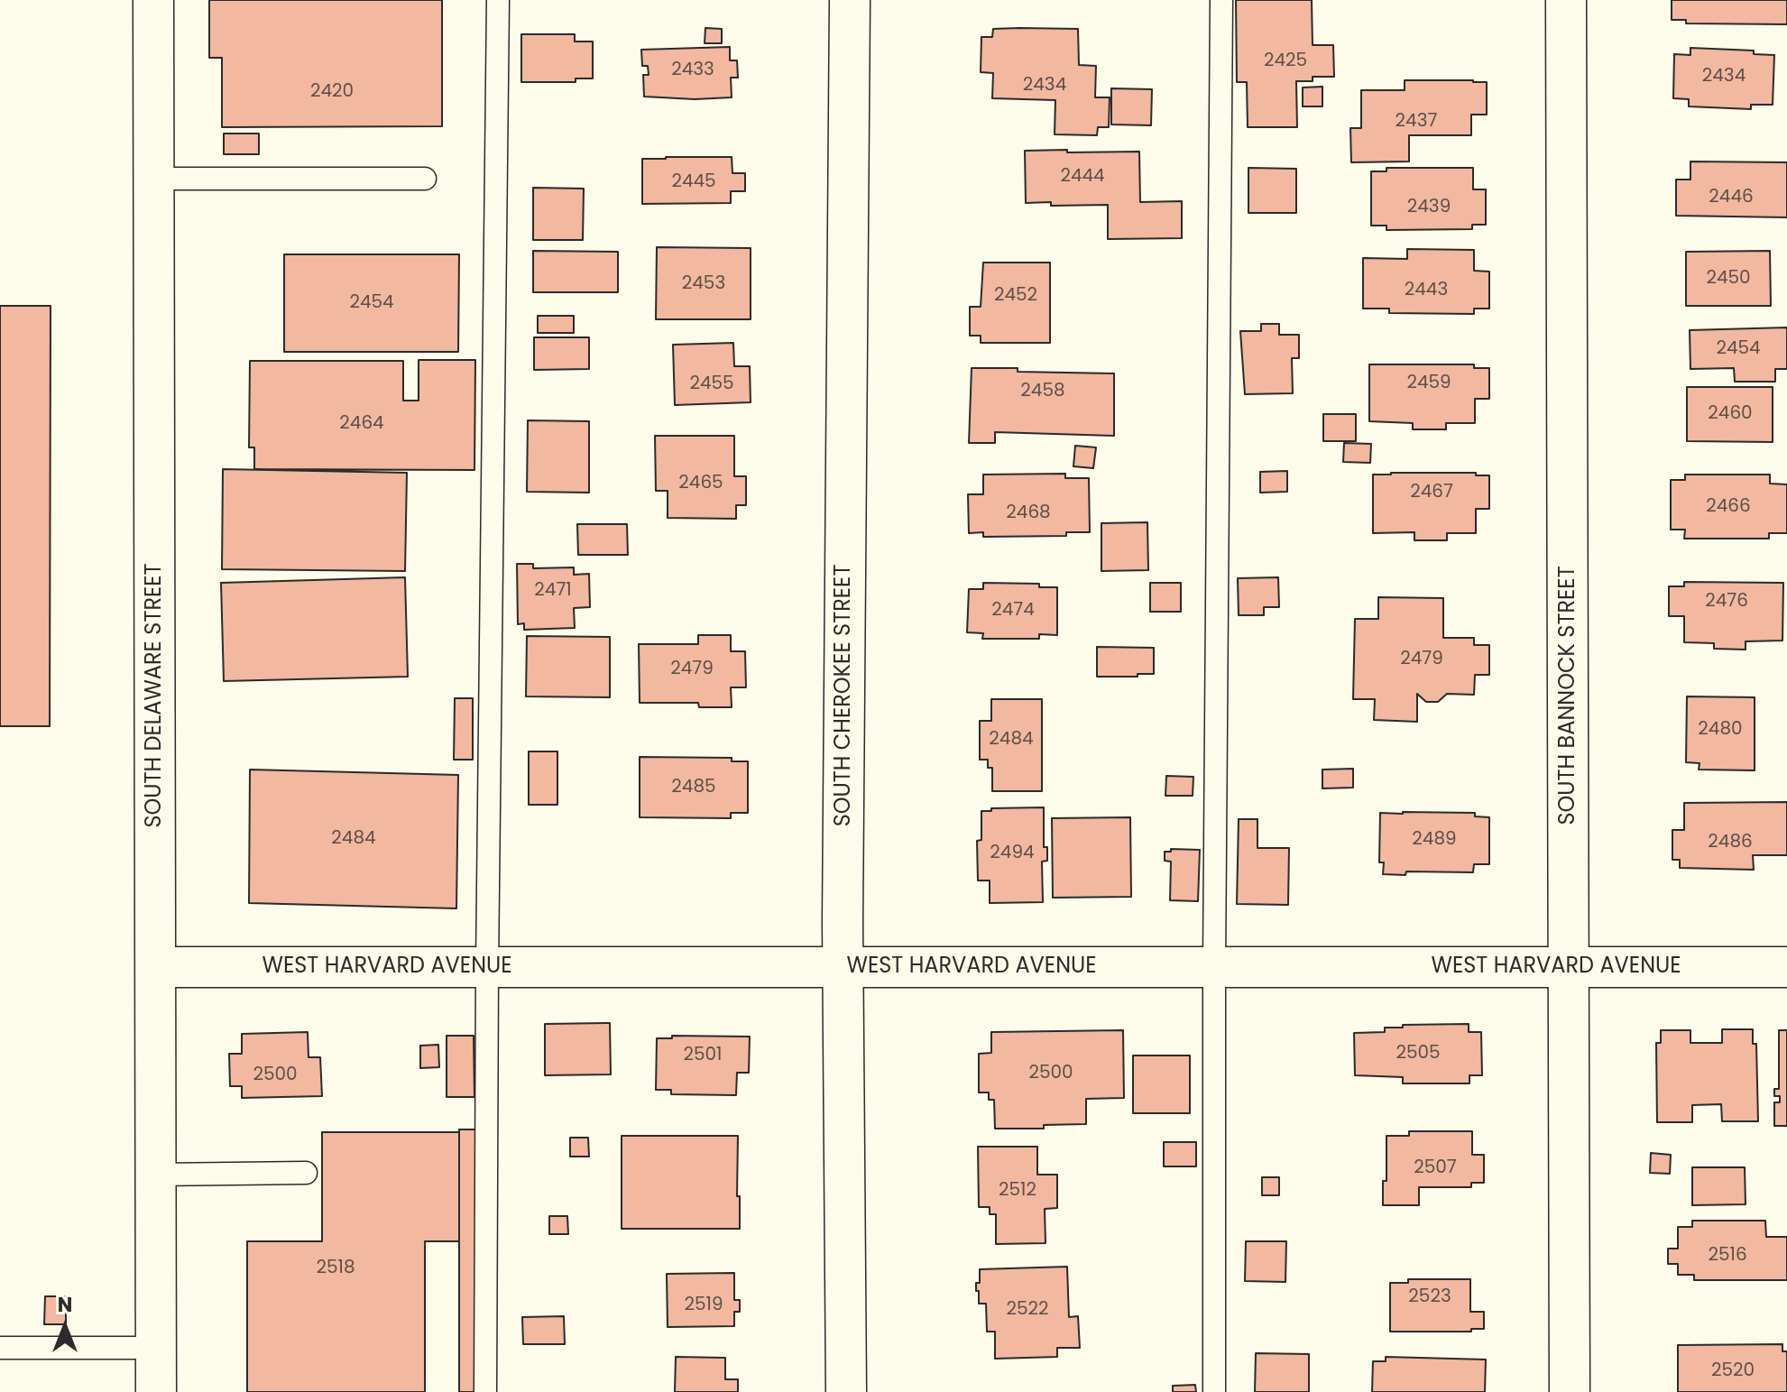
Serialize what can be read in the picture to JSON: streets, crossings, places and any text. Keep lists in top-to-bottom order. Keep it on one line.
{"streets":{"street":["SOUTH DELAWARE STREET","SOUTH CHEROKEE STREET","SOUTH BANNOCK STREET","WEST HARVARD AVENUE"]},"crossings":[["SOUTH DELAWARE STREET","WEST HARVARD AVENUE"],["SOUTH CHEROKEE STREET","WEST HARVARD AVENUE"],["SOUTH BANNOCK STREET","WEST HARVARD AVENUE"]],"house_numbers":["2425","2433","2434","2434","2420","2437","2444","2445","2446","2439","2450","2453","2443","2452","2454","2454","2459","2455","2458","2460","2464","2465","2467","2466","2468","2471","2476","2474","2479","2479","2480","2484","2485","2484","2489","2486","2494","2505","2501","2500","2500","2507","2512","2516","2518","2523","2519","2522","2520"],"north":"top"}
